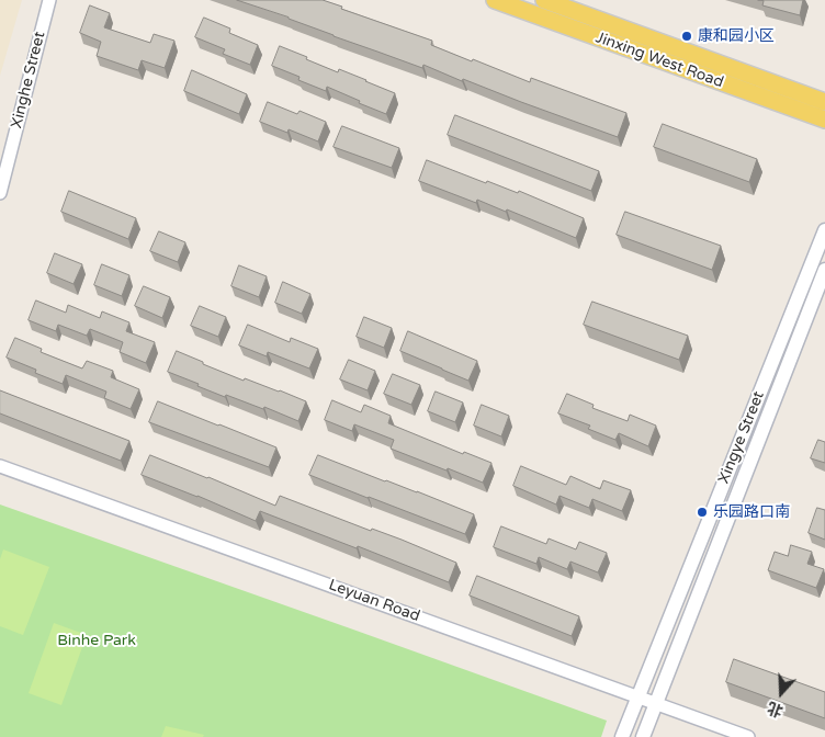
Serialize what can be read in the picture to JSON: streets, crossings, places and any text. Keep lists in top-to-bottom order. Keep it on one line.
{"streets":{"main road":["Jinxing West Road","Xingye Street"],"street":["Xinghe Street","Leyuan Road"]},"crossings":[["Xingye Street","Leyuan Road"]],"parks":["Binhe Park"],"places":["康和园小区","乐园路口南"],"north":"bottom"}
